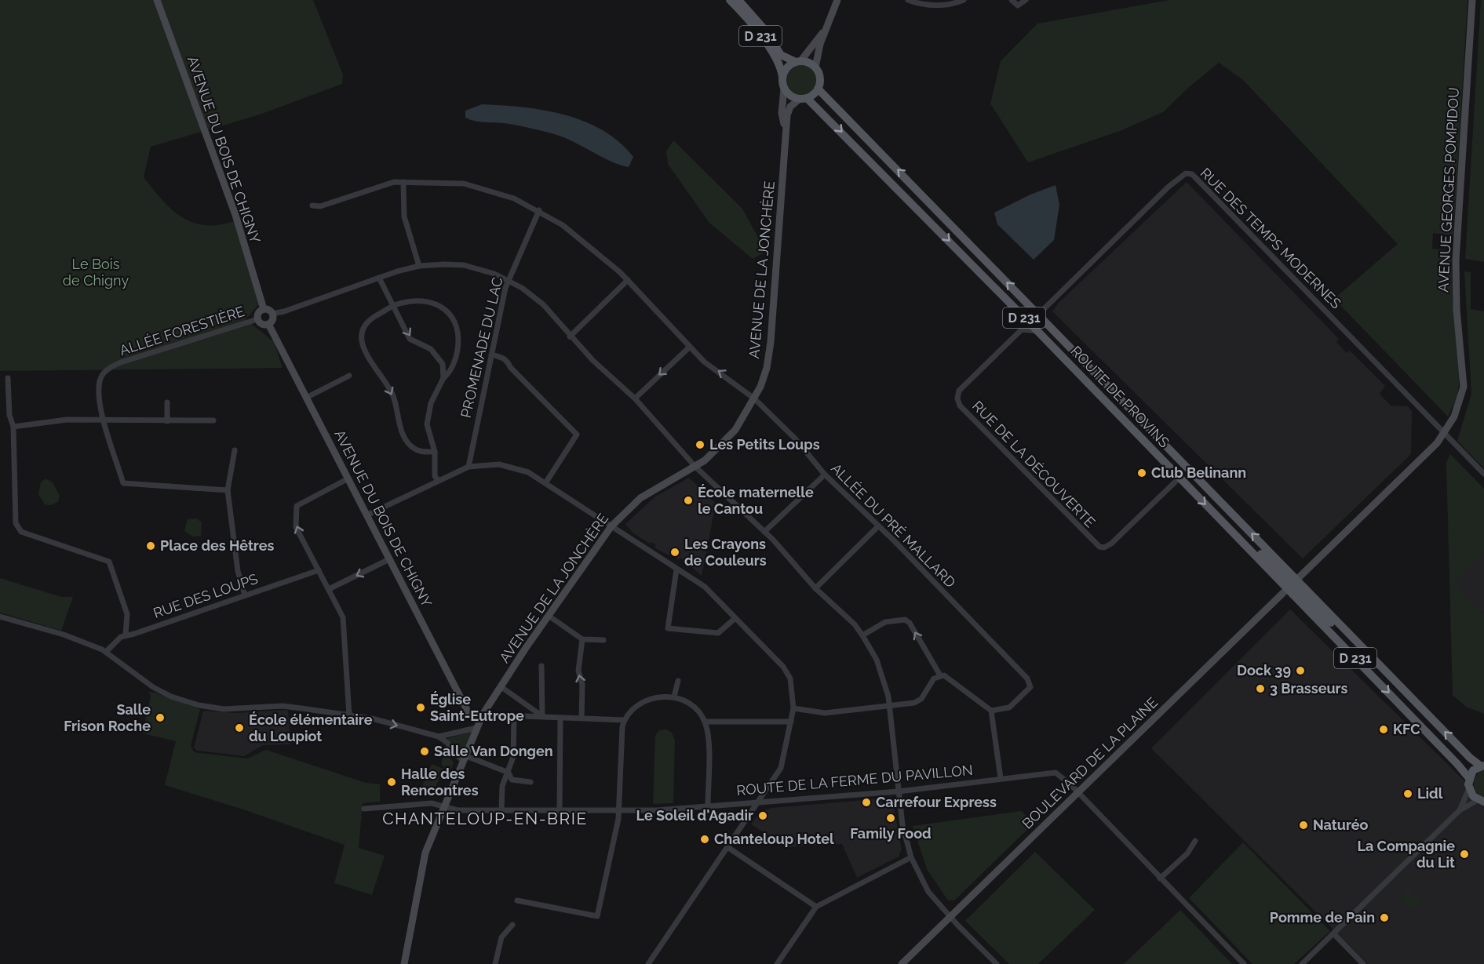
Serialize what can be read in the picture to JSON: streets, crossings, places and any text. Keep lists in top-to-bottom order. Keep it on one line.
{"streets":{"main road":["D 231","AVENUE DU BOIS DE CHIGNY","AVENUE GEORGES POMPIDOU","AVENUE DE LA JONCHÈRE","ROUTE DE PROVINS","BOULEVARD DE LA PLAINE"],"street":["RUE DES TEMPS MODERNES","ALLÉE FORESTIÈRE","PROMENADE DU LAC","RUE DE LA DÉCOUVERTE","ALLÉE DU PRÉ MALLARD","RUE DES LOUPS","ROUTE DE LA FERME DU PAVILLON"]},"crossings":[["D 231","ROUTE DE PROVINS"],["AVENUE DU BOIS DE CHIGNY","AVENUE DE LA JONCHÈRE"],["AVENUE DU BOIS DE CHIGNY","ALLÉE FORESTIÈRE"],["AVENUE GEORGES POMPIDOU","RUE DES TEMPS MODERNES"],["AVENUE GEORGES POMPIDOU","ROUTE DE PROVINS"],["AVENUE GEORGES POMPIDOU","BOULEVARD DE LA PLAINE"],["AVENUE DE LA JONCHÈRE","ALLÉE DU PRÉ MALLARD"],["AVENUE DE LA JONCHÈRE","ROUTE DE LA FERME DU PAVILLON"],["PROMENADE DU LAC","ALLÉE DU PRÉ MALLARD"],["ROUTE DE PROVINS","RUE DE LA DÉCOUVERTE"],["ROUTE DE PROVINS","BOULEVARD DE LA PLAINE"],["BOULEVARD DE LA PLAINE","ROUTE DE LA FERME DU PAVILLON"]],"districts":["CHANTELOUP-EN-BRIE"],"parks":["Le Bois de Chigny"],"places":["Les Petits Loups","Club Belinann","École maternelle le Cantou","Place des Hêtres","Les Crayons de Couleurs","Dock 39","3 Brasseurs","Église Saint-Eutrope","Salle Frison Roche","École élémentaire du Loupiot","KFC","Salle Van Dongen","Halle des Rencontres","Lidl","Carrefour Express","Le Soleil d'Agadir","Family Food","Naturéo","Chanteloup Hotel","La Compagnie du Lit","Pomme de Pain"]}
